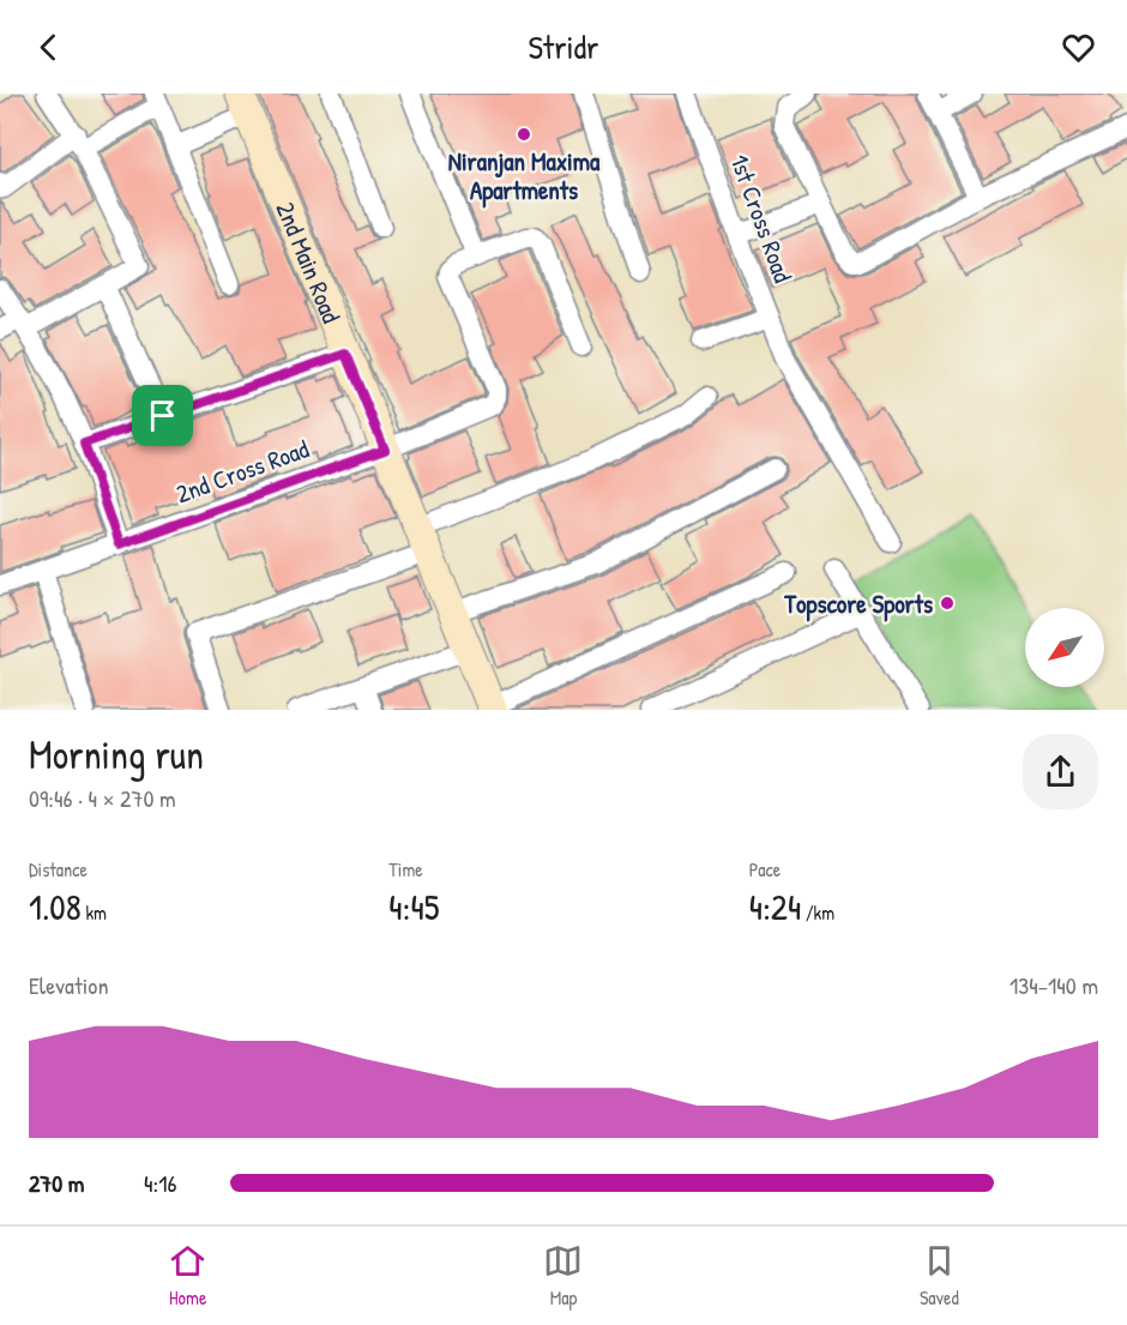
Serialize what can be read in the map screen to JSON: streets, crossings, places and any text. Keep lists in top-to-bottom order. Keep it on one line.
{"streets":{"street":["1st Cross Road","2nd Main Road","2nd Cross Road"]},"crossings":[["2nd Main Road","2nd Cross Road"]],"places":["Niranjan Maxima Apartments","Topscore Sports"],"north":"bottom left","page":{"header":"Stridr","heading":["Morning run","09:46 · 4 × 270 m"],"stats":[["Distance","1.08 km"],["Time","4:45"],["Pace","4:24 /km"]],"chart":["Elevation","134–140 m"],"list":[{"name":"270 m","note":"4:16"}],"tabs":["Home","Map","Saved"]}}
